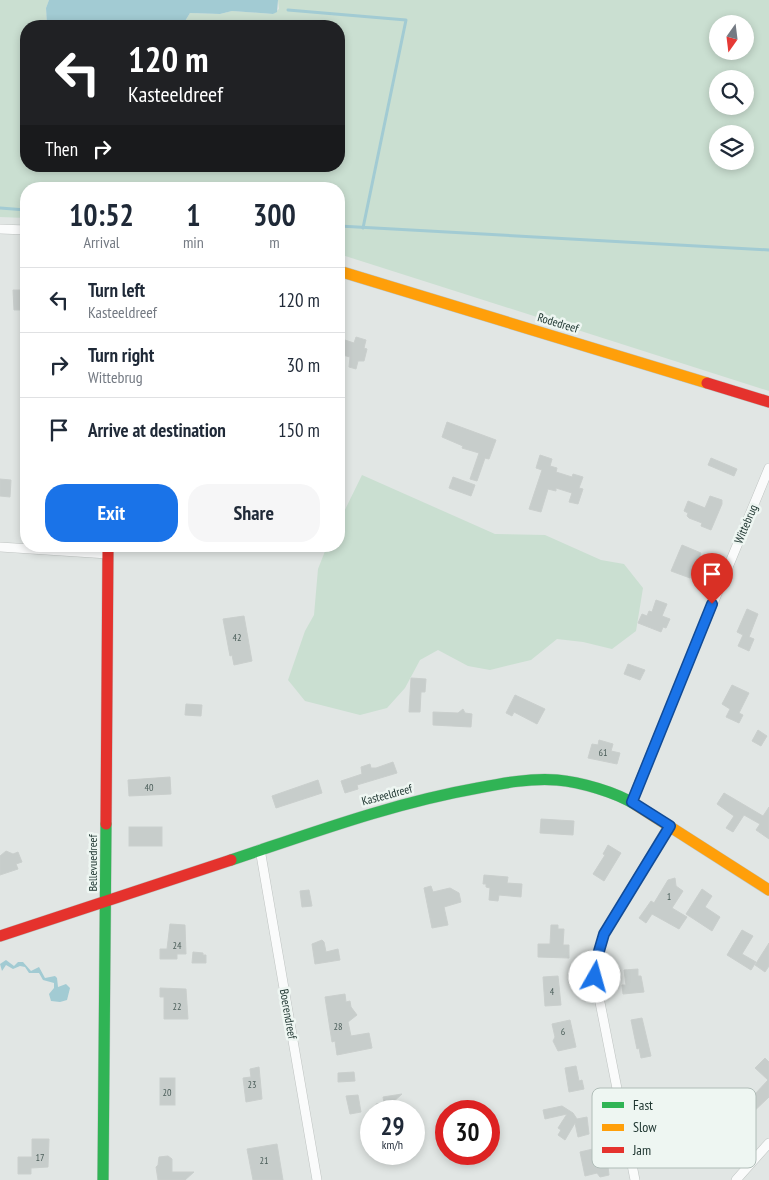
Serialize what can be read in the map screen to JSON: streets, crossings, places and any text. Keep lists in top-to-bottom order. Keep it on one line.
{"streets":{"street":["Rodedreef","Wittebrug","Kasteeldreef","Bellevuedreef","Boerendreef"]},"crossings":[["Wittebrug","Kasteeldreef"],["Kasteeldreef","Bellevuedreef"],["Kasteeldreef","Boerendreef"]],"house_numbers":["42","61","40","1","24","4","22","28","6","23","20","17","21"],"legend":["Fast","Slow","Jam"],"north":"bottom","page":{"turn":["120 m","Kasteeldreef"],"then":"Then","eta":["10:52","Arrival","1","min","300","m"],"list":[{"name":"Turn left","note":"Kasteeldreef","value":"120 m"},{"name":"Turn right","note":"Wittebrug","value":"30 m"},{"name":"Arrive at destination","value":"150 m"}],"buttons":["Exit","Share"],"speed":"29 km/h","limit":"30"}}
